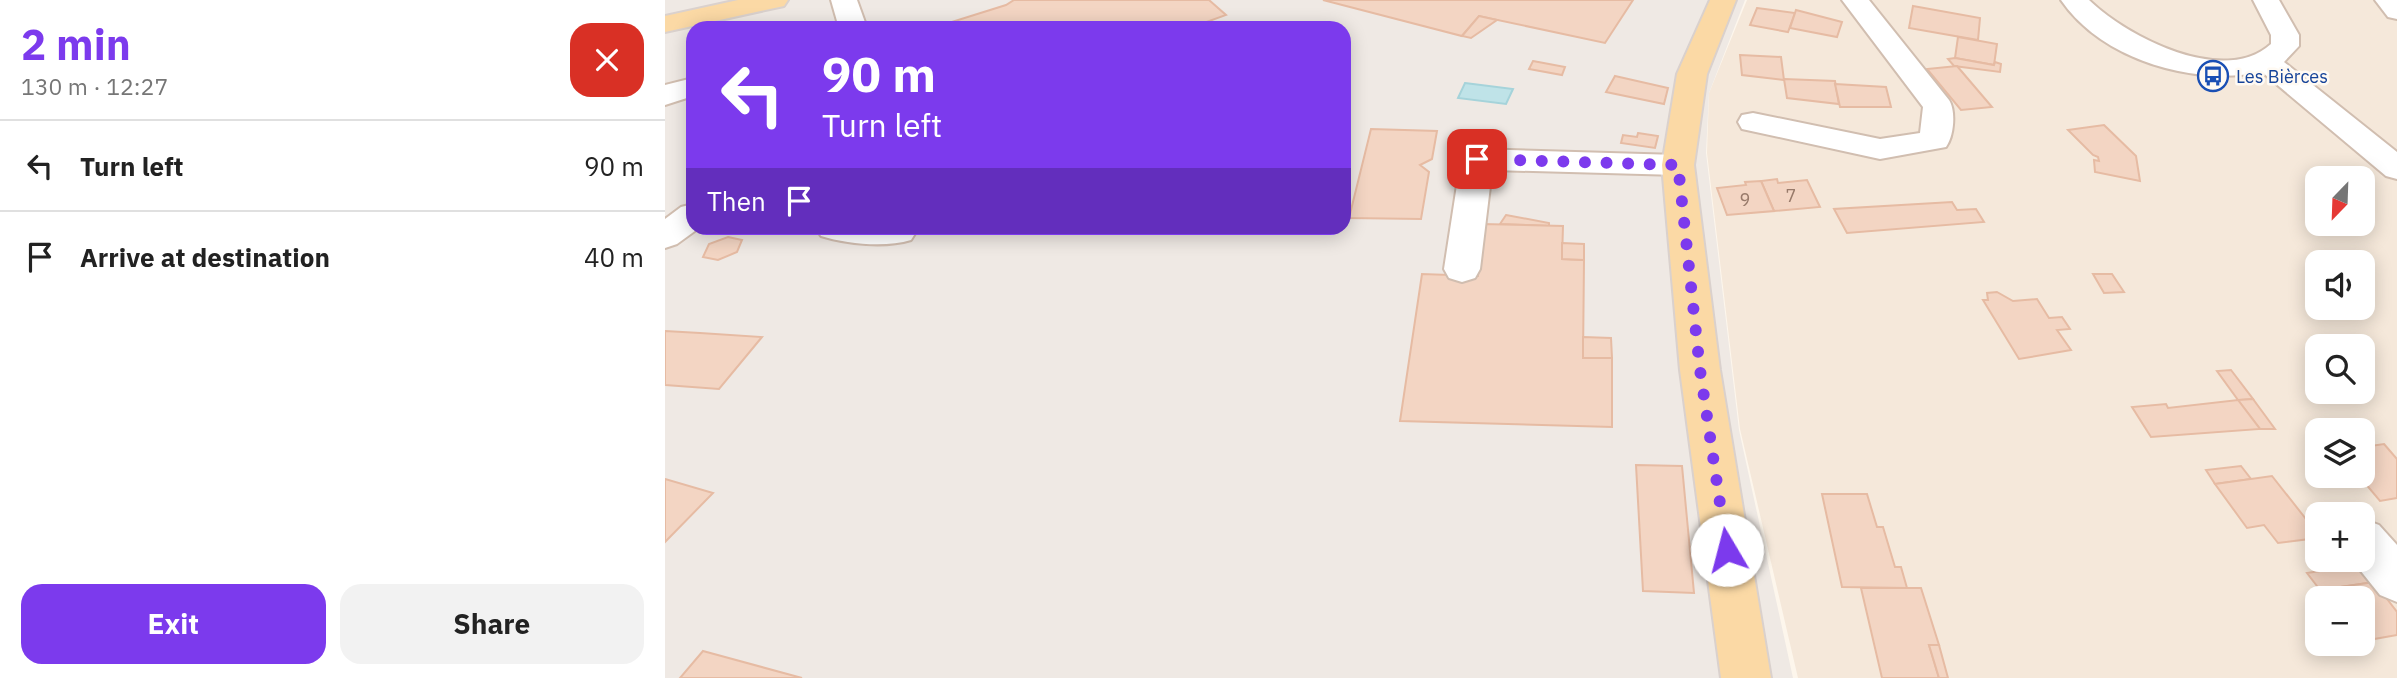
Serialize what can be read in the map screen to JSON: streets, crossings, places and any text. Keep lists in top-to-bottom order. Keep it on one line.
{"places":{"bus stop":["Les Bièrces"]},"house_numbers":["7","9"],"north":"bottom left","page":{"heading":["2 min","130 m · 12:27"],"turn":["90 m","Turn left"],"list":[{"name":"Turn left","value":"90 m"},{"name":"Arrive at destination","value":"40 m"}],"map_buttons":["+","−"],"then":"Then","buttons":["Exit","Share"]}}
